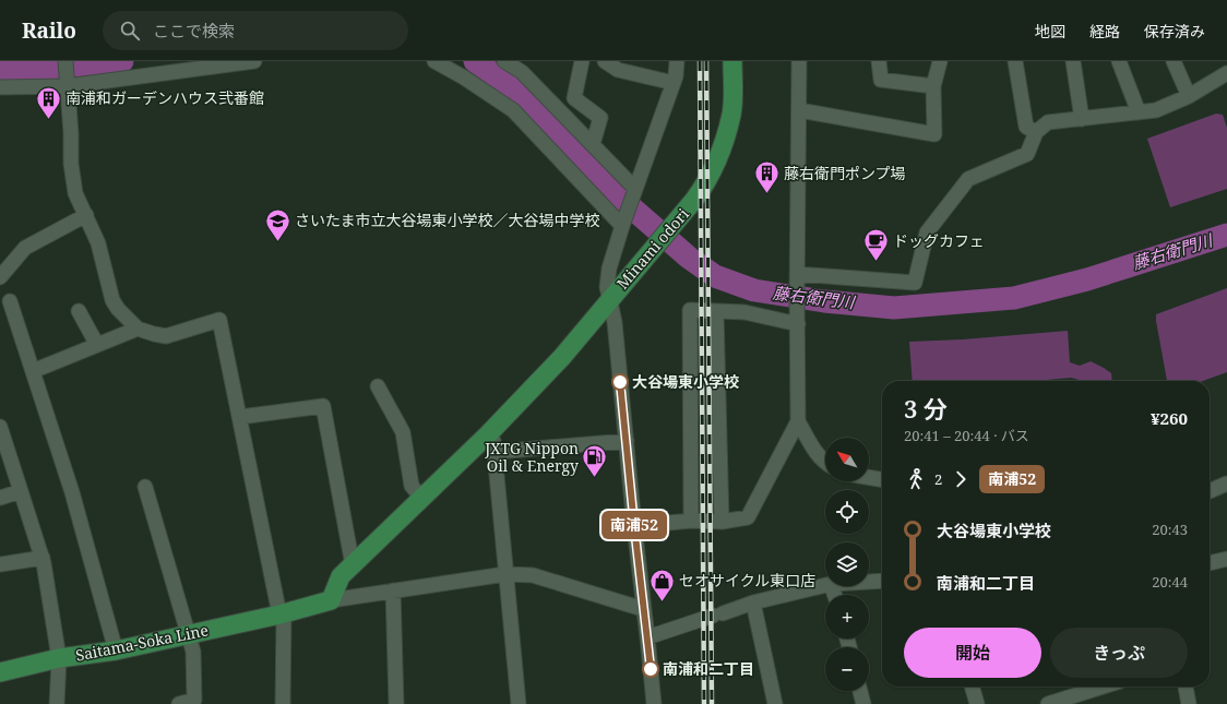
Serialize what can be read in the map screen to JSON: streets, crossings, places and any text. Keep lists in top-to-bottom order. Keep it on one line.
{"streets":{"main road":["Minami odori","Saitama-Soka Line"]},"water":["藤右衛門川"],"places":{"building":["南浦和ガーデンハウス弐番館","藤右衛門ポンプ場"],"school or university":["さいたま市立大谷場東小学校／大谷場中学校"],"cafe":["ドッグカフェ"],"other":["大谷場東小学校","南浦和二丁目"],"fuel station":["JXTG Nippon Oil & Energy"],"shop":["セオサイクル東口店"]},"lines":["bus line 南浦52"],"north":"top left","page":{"header":"Railo","search":"ここで検索","nav":["地図","経路","保存済み"],"on_map":"南浦52","heading":["3 分","20:41 – 20:44 · バス","¥260"],"map_buttons":["+","−"],"legs":["2","南浦52"],"list":[{"name":"大谷場東小学校","value":"20:43"},{"name":"南浦和二丁目","value":"20:44"}],"buttons":["開始","きっぷ"]}}
